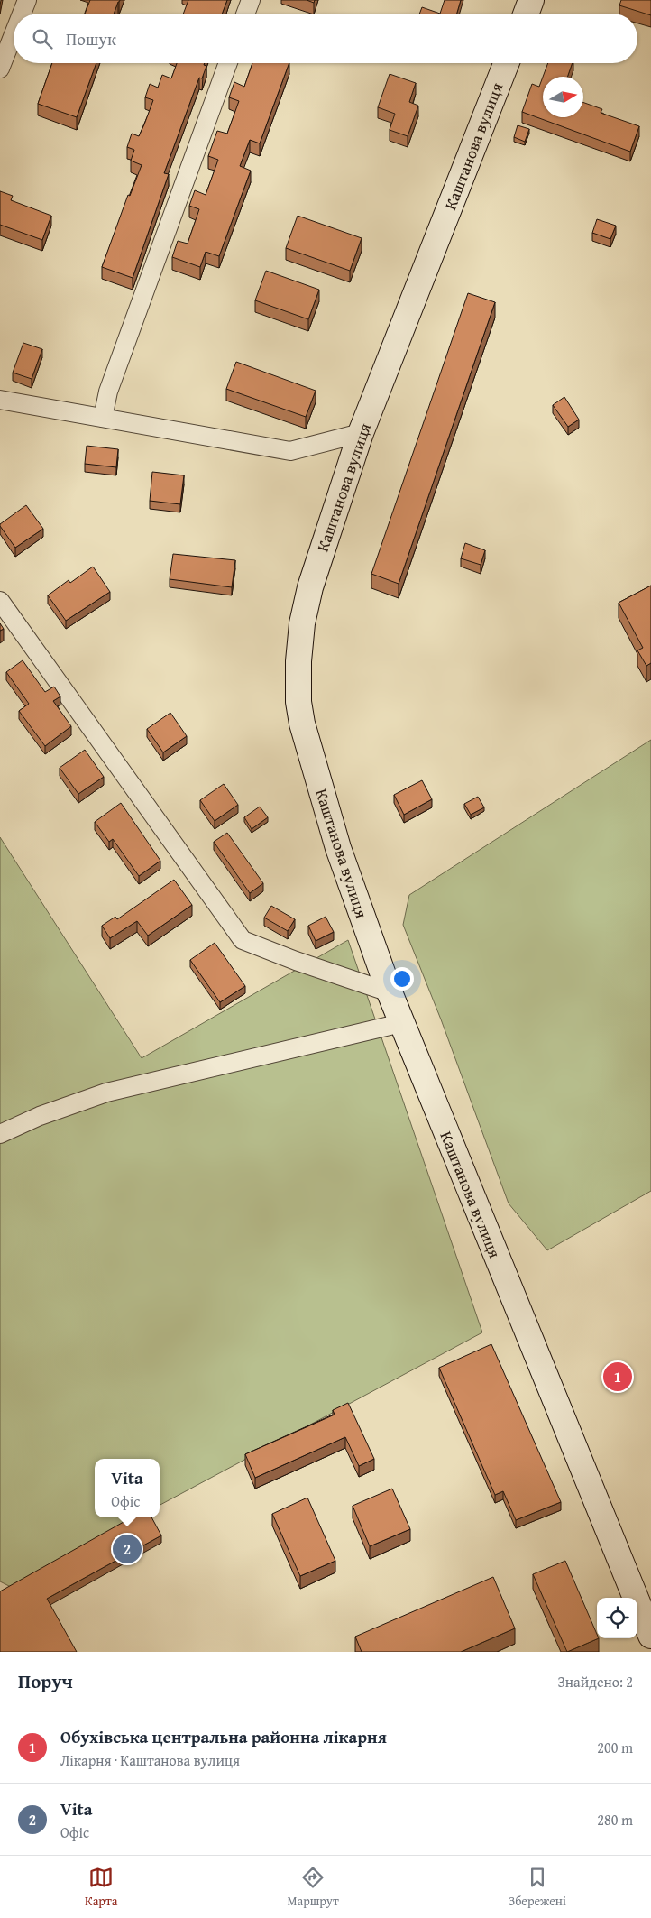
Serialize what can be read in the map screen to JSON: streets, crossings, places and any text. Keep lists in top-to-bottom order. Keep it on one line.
{"streets":{"main road":["Каштанова вулиця"]},"north":"right","page":{"search":"Пошук","pins":["1","2"],"popup":["Vita","Офіс"],"heading":["Поруч","Знайдено: 2"],"list":[{"mark":"1","name":"Обухівська центральна районна лікарня","note":"Лікарня · Каштанова вулиця","value":"200 m"},{"mark":"2","name":"Vita","note":"Офіс","value":"280 m"}],"nav":["Карта","Маршрут","Збережені"]}}
